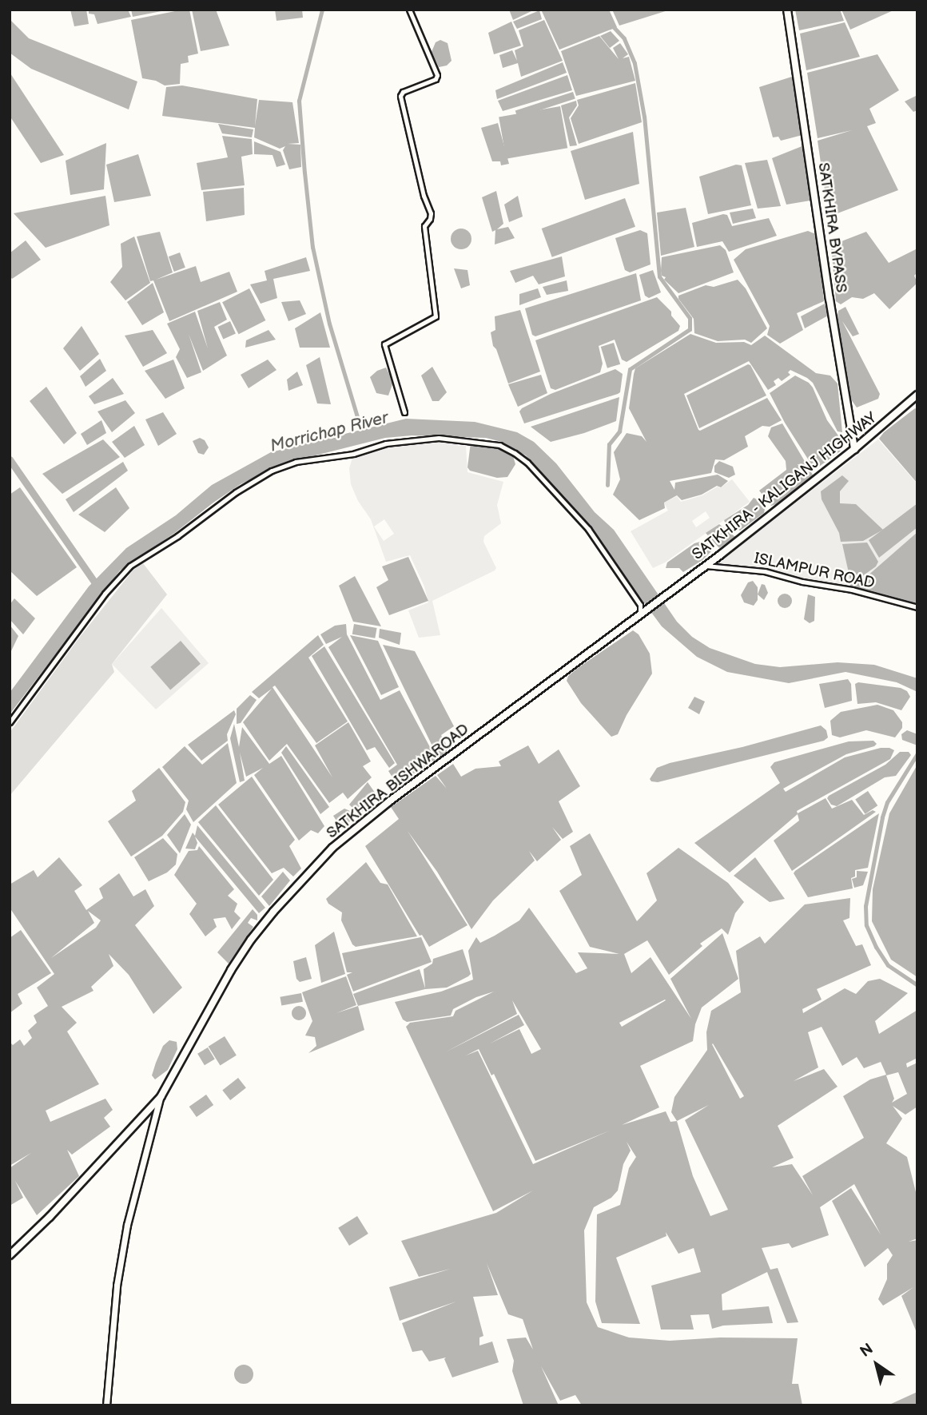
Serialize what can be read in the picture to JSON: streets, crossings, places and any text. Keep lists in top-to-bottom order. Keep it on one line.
{"streets":{"highway":["SATKHIRA BYPASS","SATKHIRA - KALIGANJ HIGHWAY","SATKHIRA BISHWAROAD"],"street":["ISLAMPUR ROAD"]},"crossings":[["SATKHIRA BYPASS","SATKHIRA - KALIGANJ HIGHWAY"],["SATKHIRA - KALIGANJ HIGHWAY","ISLAMPUR ROAD"],["SATKHIRA - KALIGANJ HIGHWAY","SATKHIRA BISHWAROAD"]],"water":["Morrichap River"],"north":"top left"}
